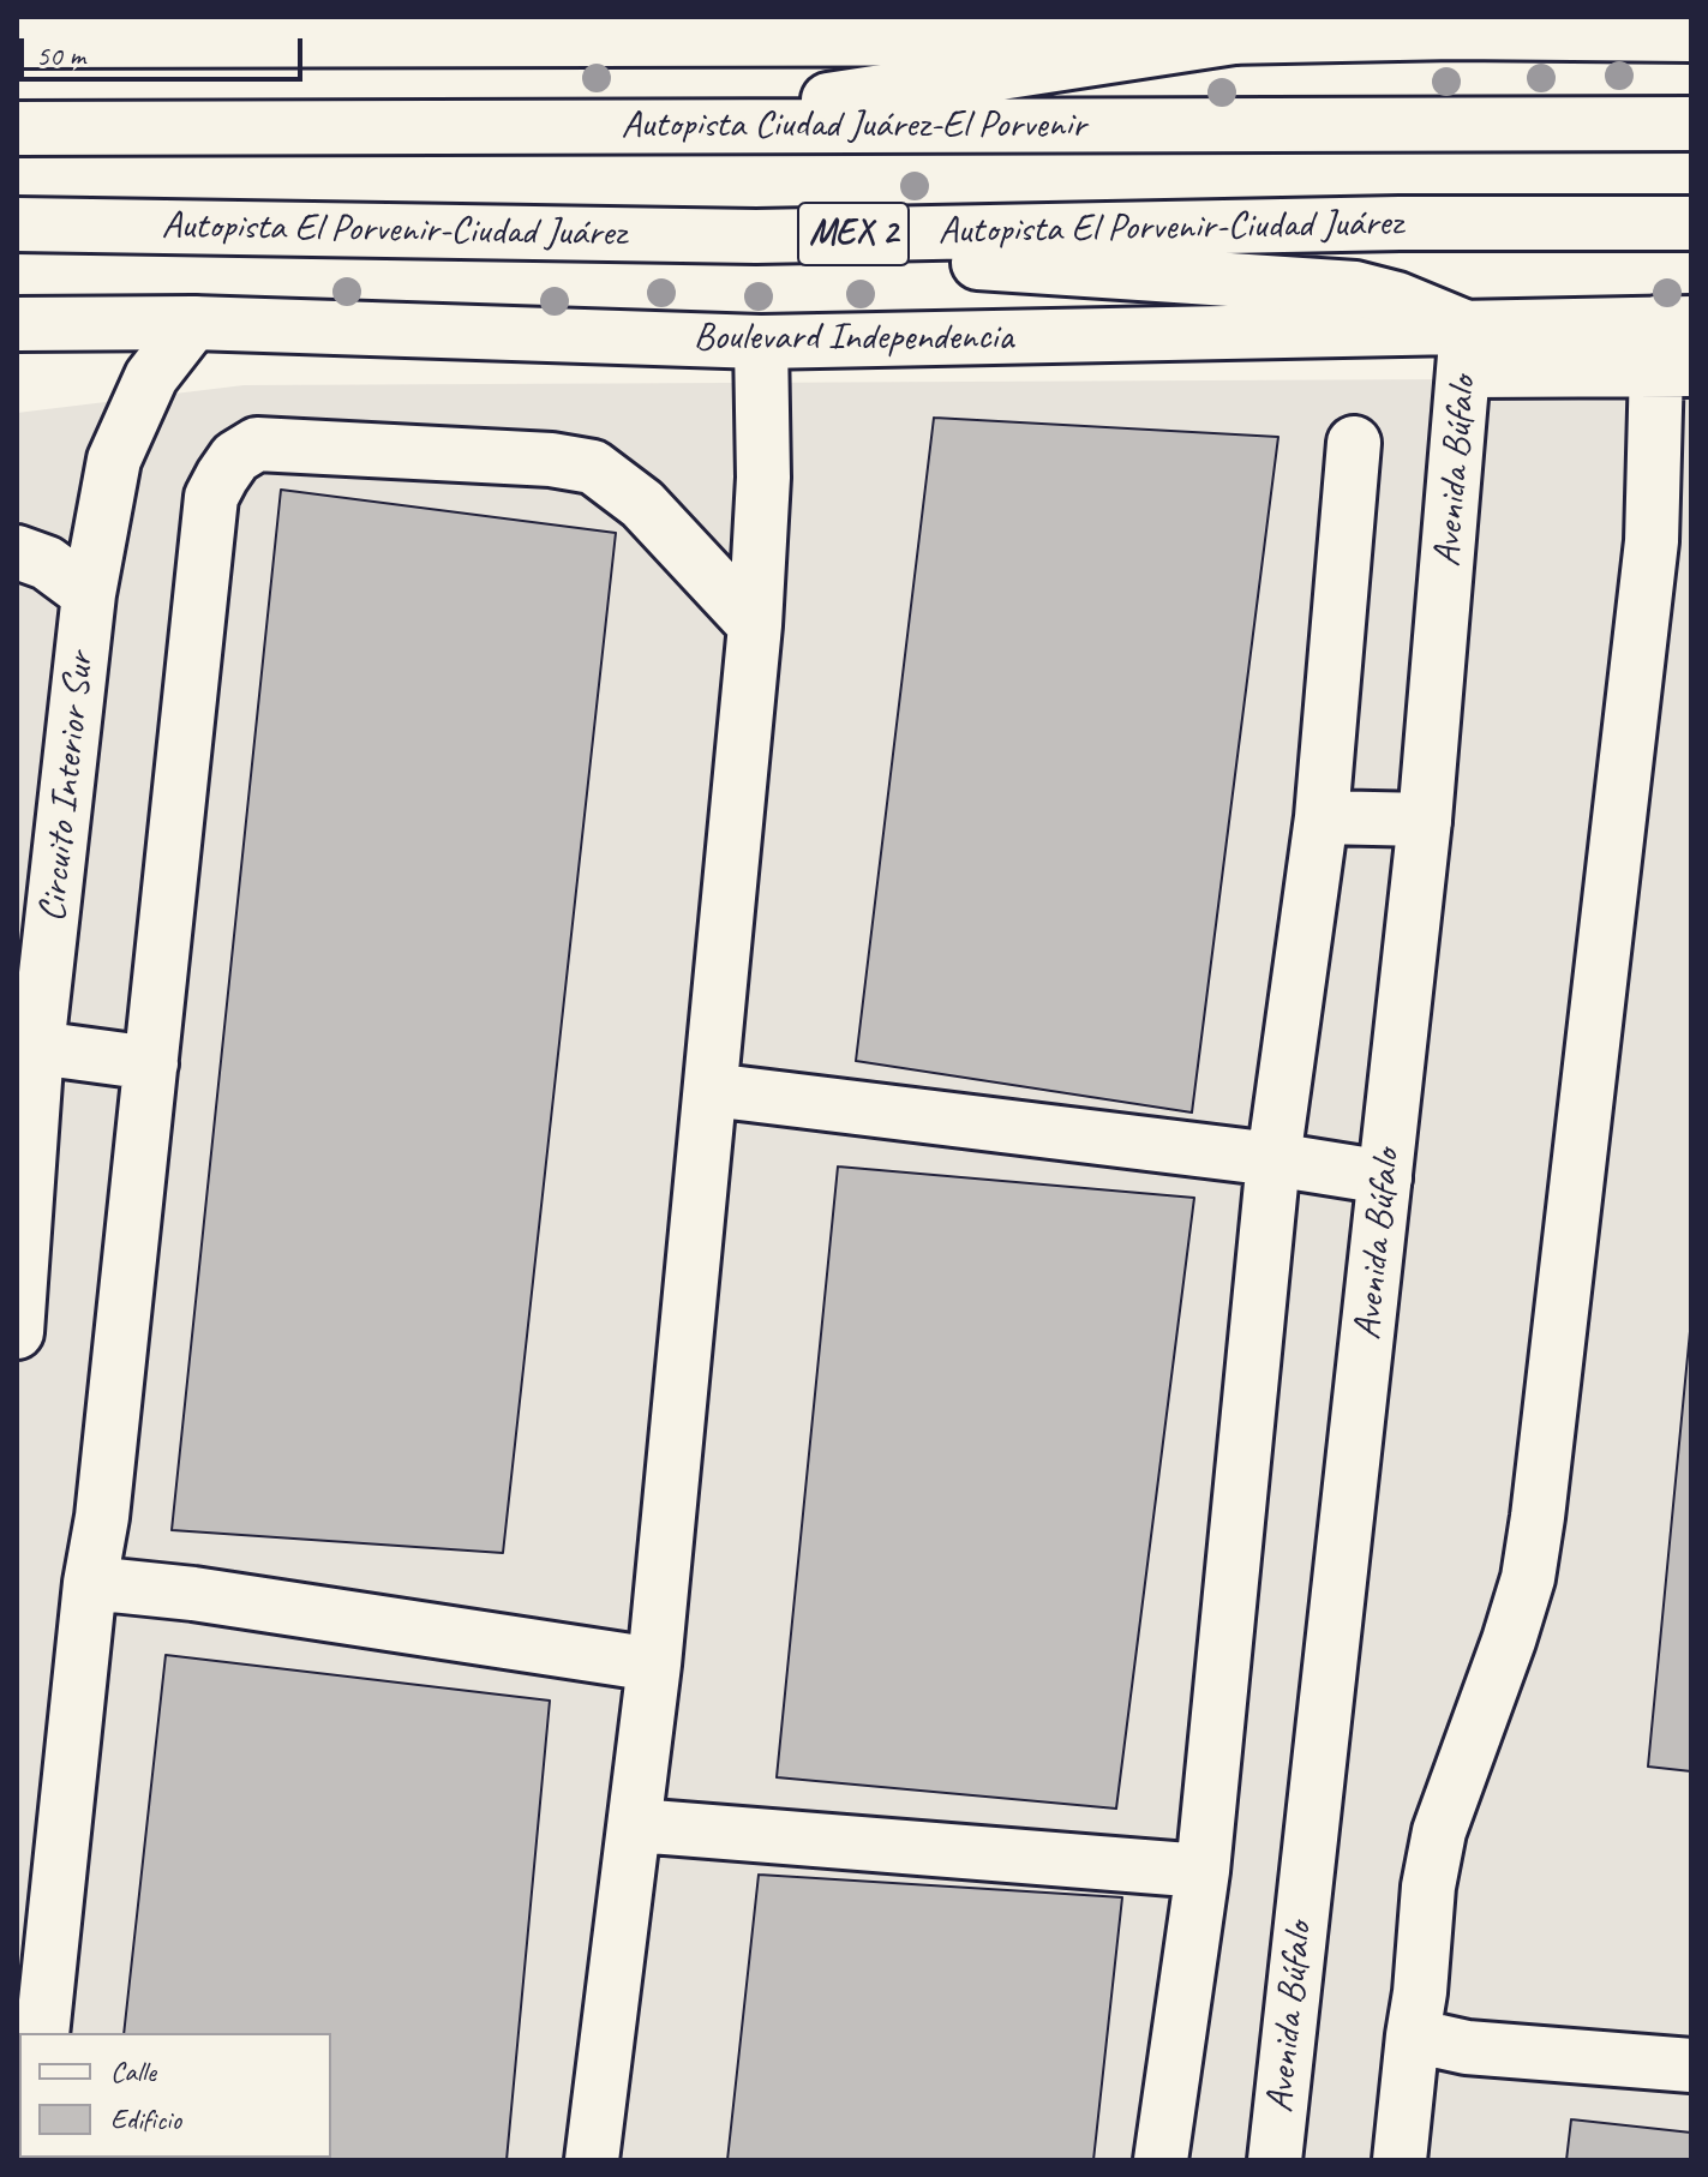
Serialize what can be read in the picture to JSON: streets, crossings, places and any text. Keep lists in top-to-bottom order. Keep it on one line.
{"streets":{"main road":["Autopista Ciudad Juárez-El Porvenir","Autopista El Porvenir-Ciudad Juárez","MEX 2","Boulevard Independencia","Avenida Búfalo","Circuito Interior Sur"]},"crossings":[["Boulevard Independencia","Avenida Búfalo"],["Boulevard Independencia","Circuito Interior Sur"]],"legend":["Calle","Edificio"],"scale_bar":"50 m"}
